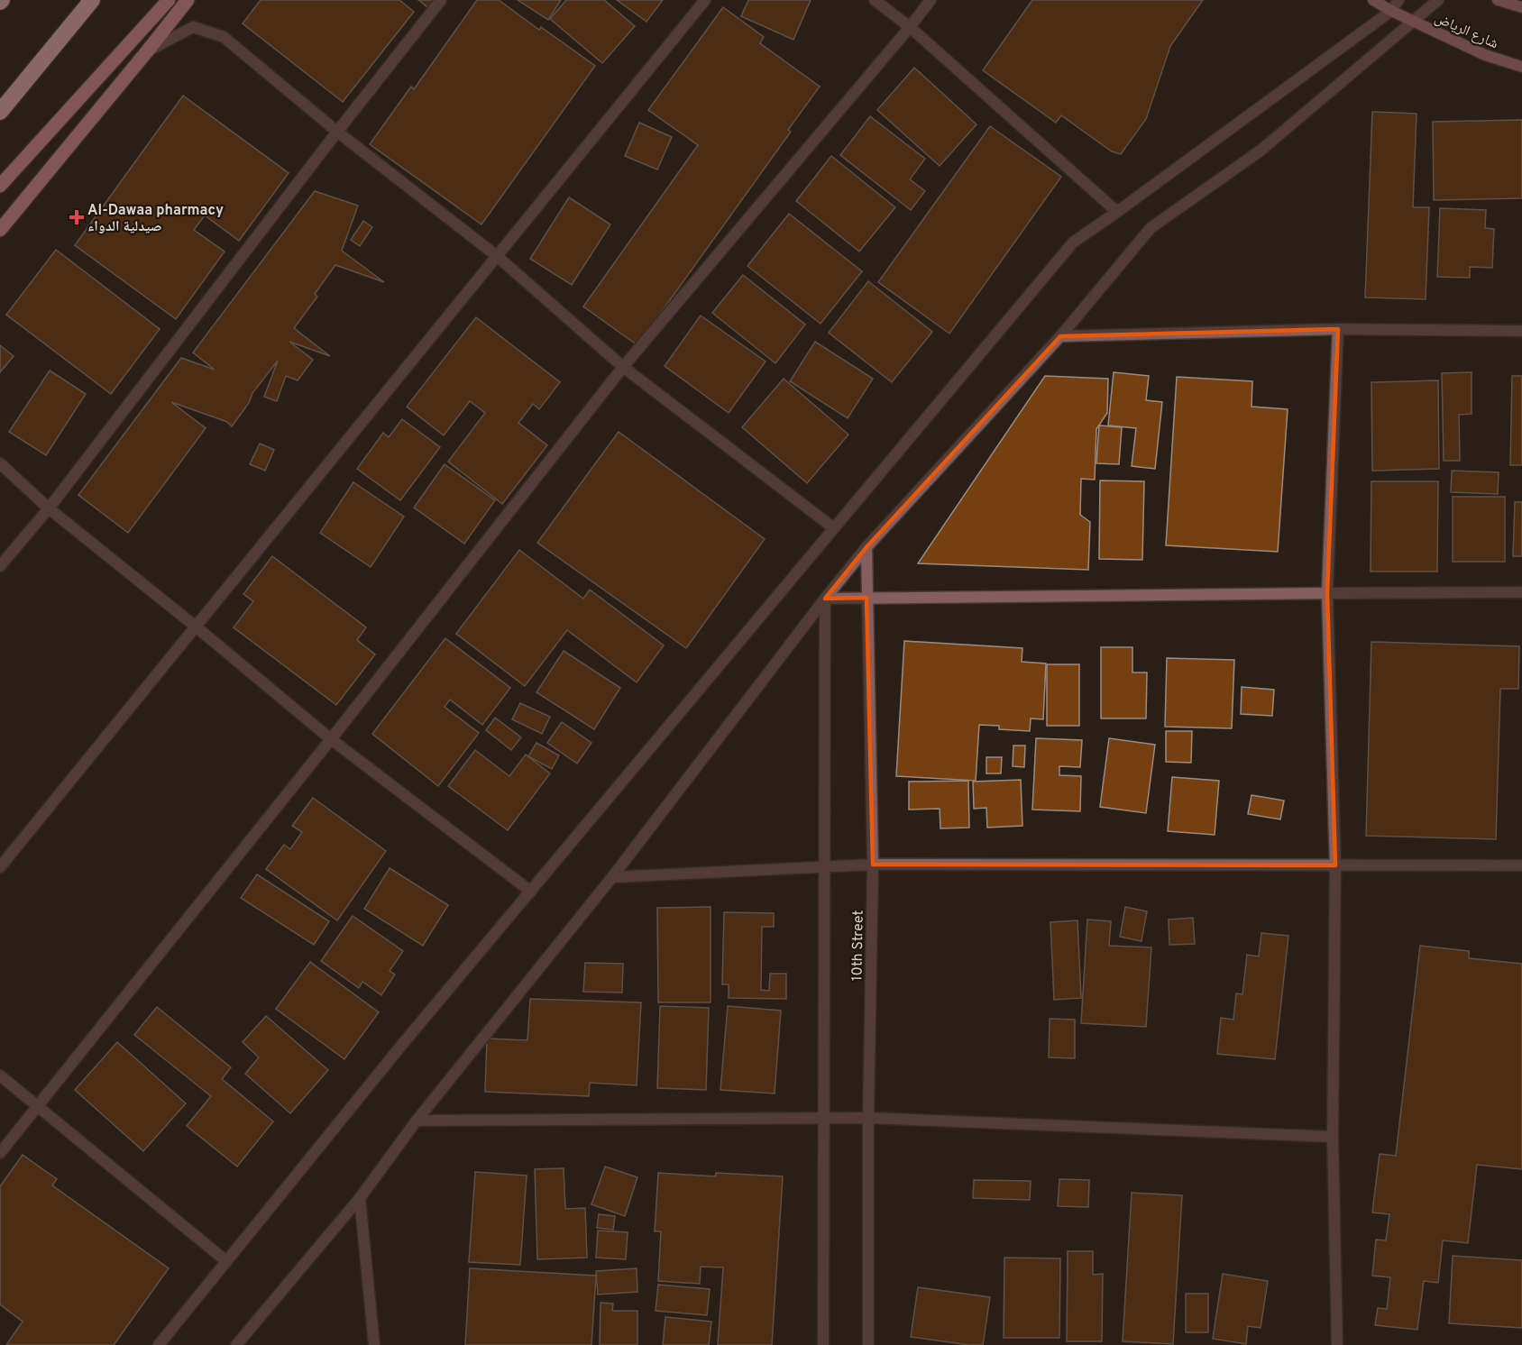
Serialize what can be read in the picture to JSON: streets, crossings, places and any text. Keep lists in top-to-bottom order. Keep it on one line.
{"streets":{"main road":["شارع الرياض"],"street":["10th Street"]},"places":{"health":["Al-Dawaa pharmacy صيدلية الدواء"]}}
